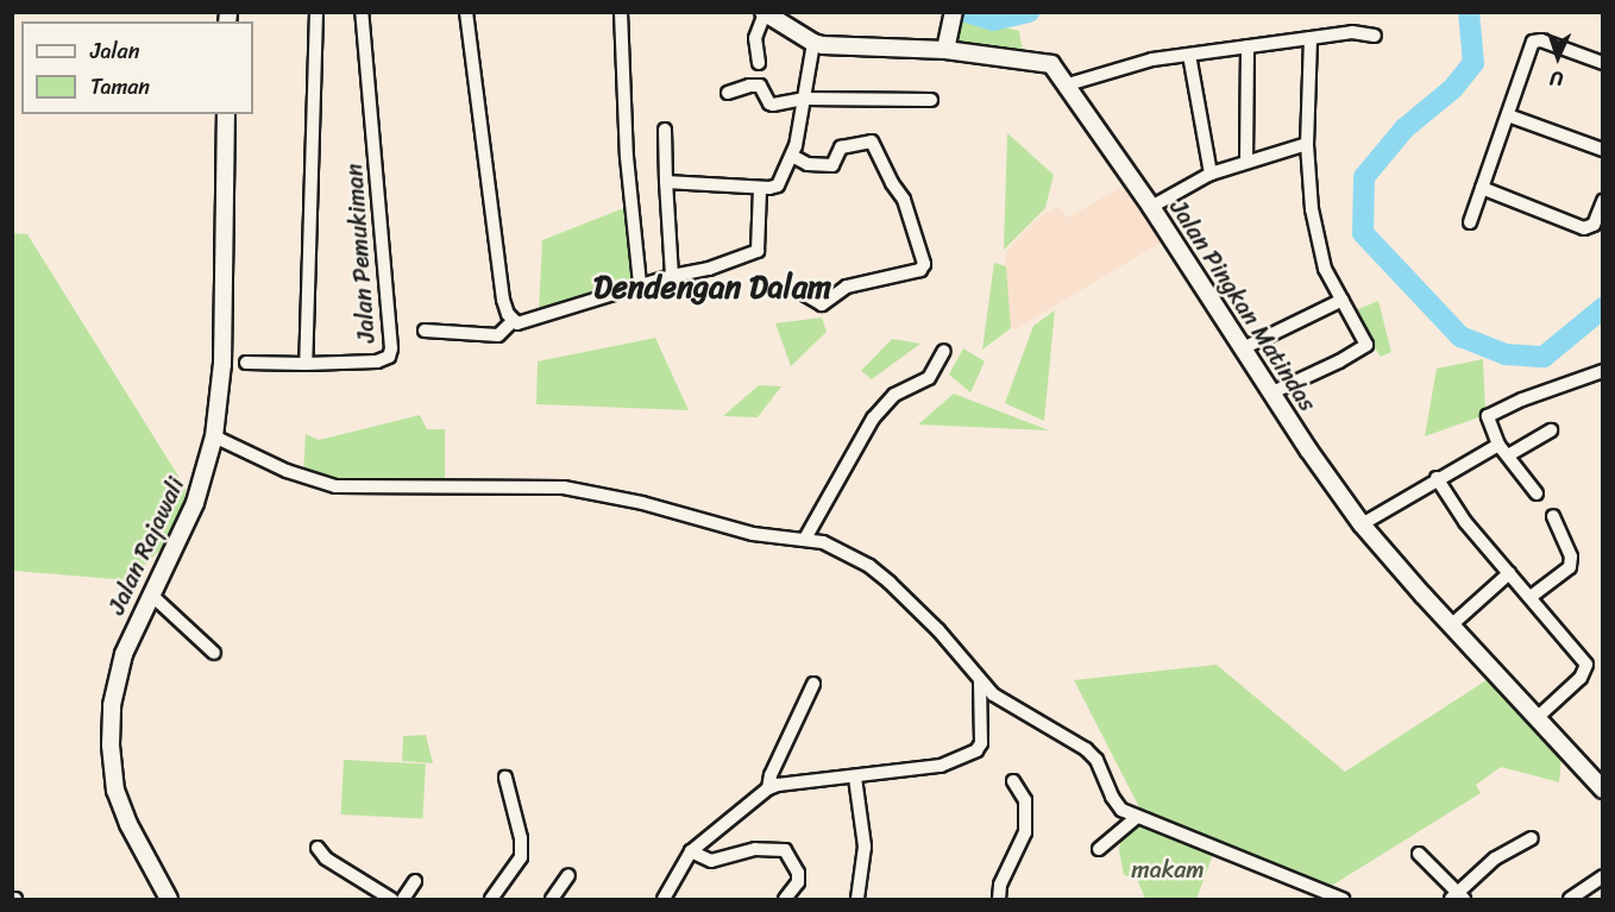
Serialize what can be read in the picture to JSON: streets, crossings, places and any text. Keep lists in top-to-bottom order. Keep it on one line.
{"streets":{"street":["Jalan Pemukiman","Jalan Pingkan Matindas","Jalan Rajawali"]},"districts":["Dendengan Dalam"],"parks":["makam"],"legend":["Jalan","Taman"],"north":"bottom"}
